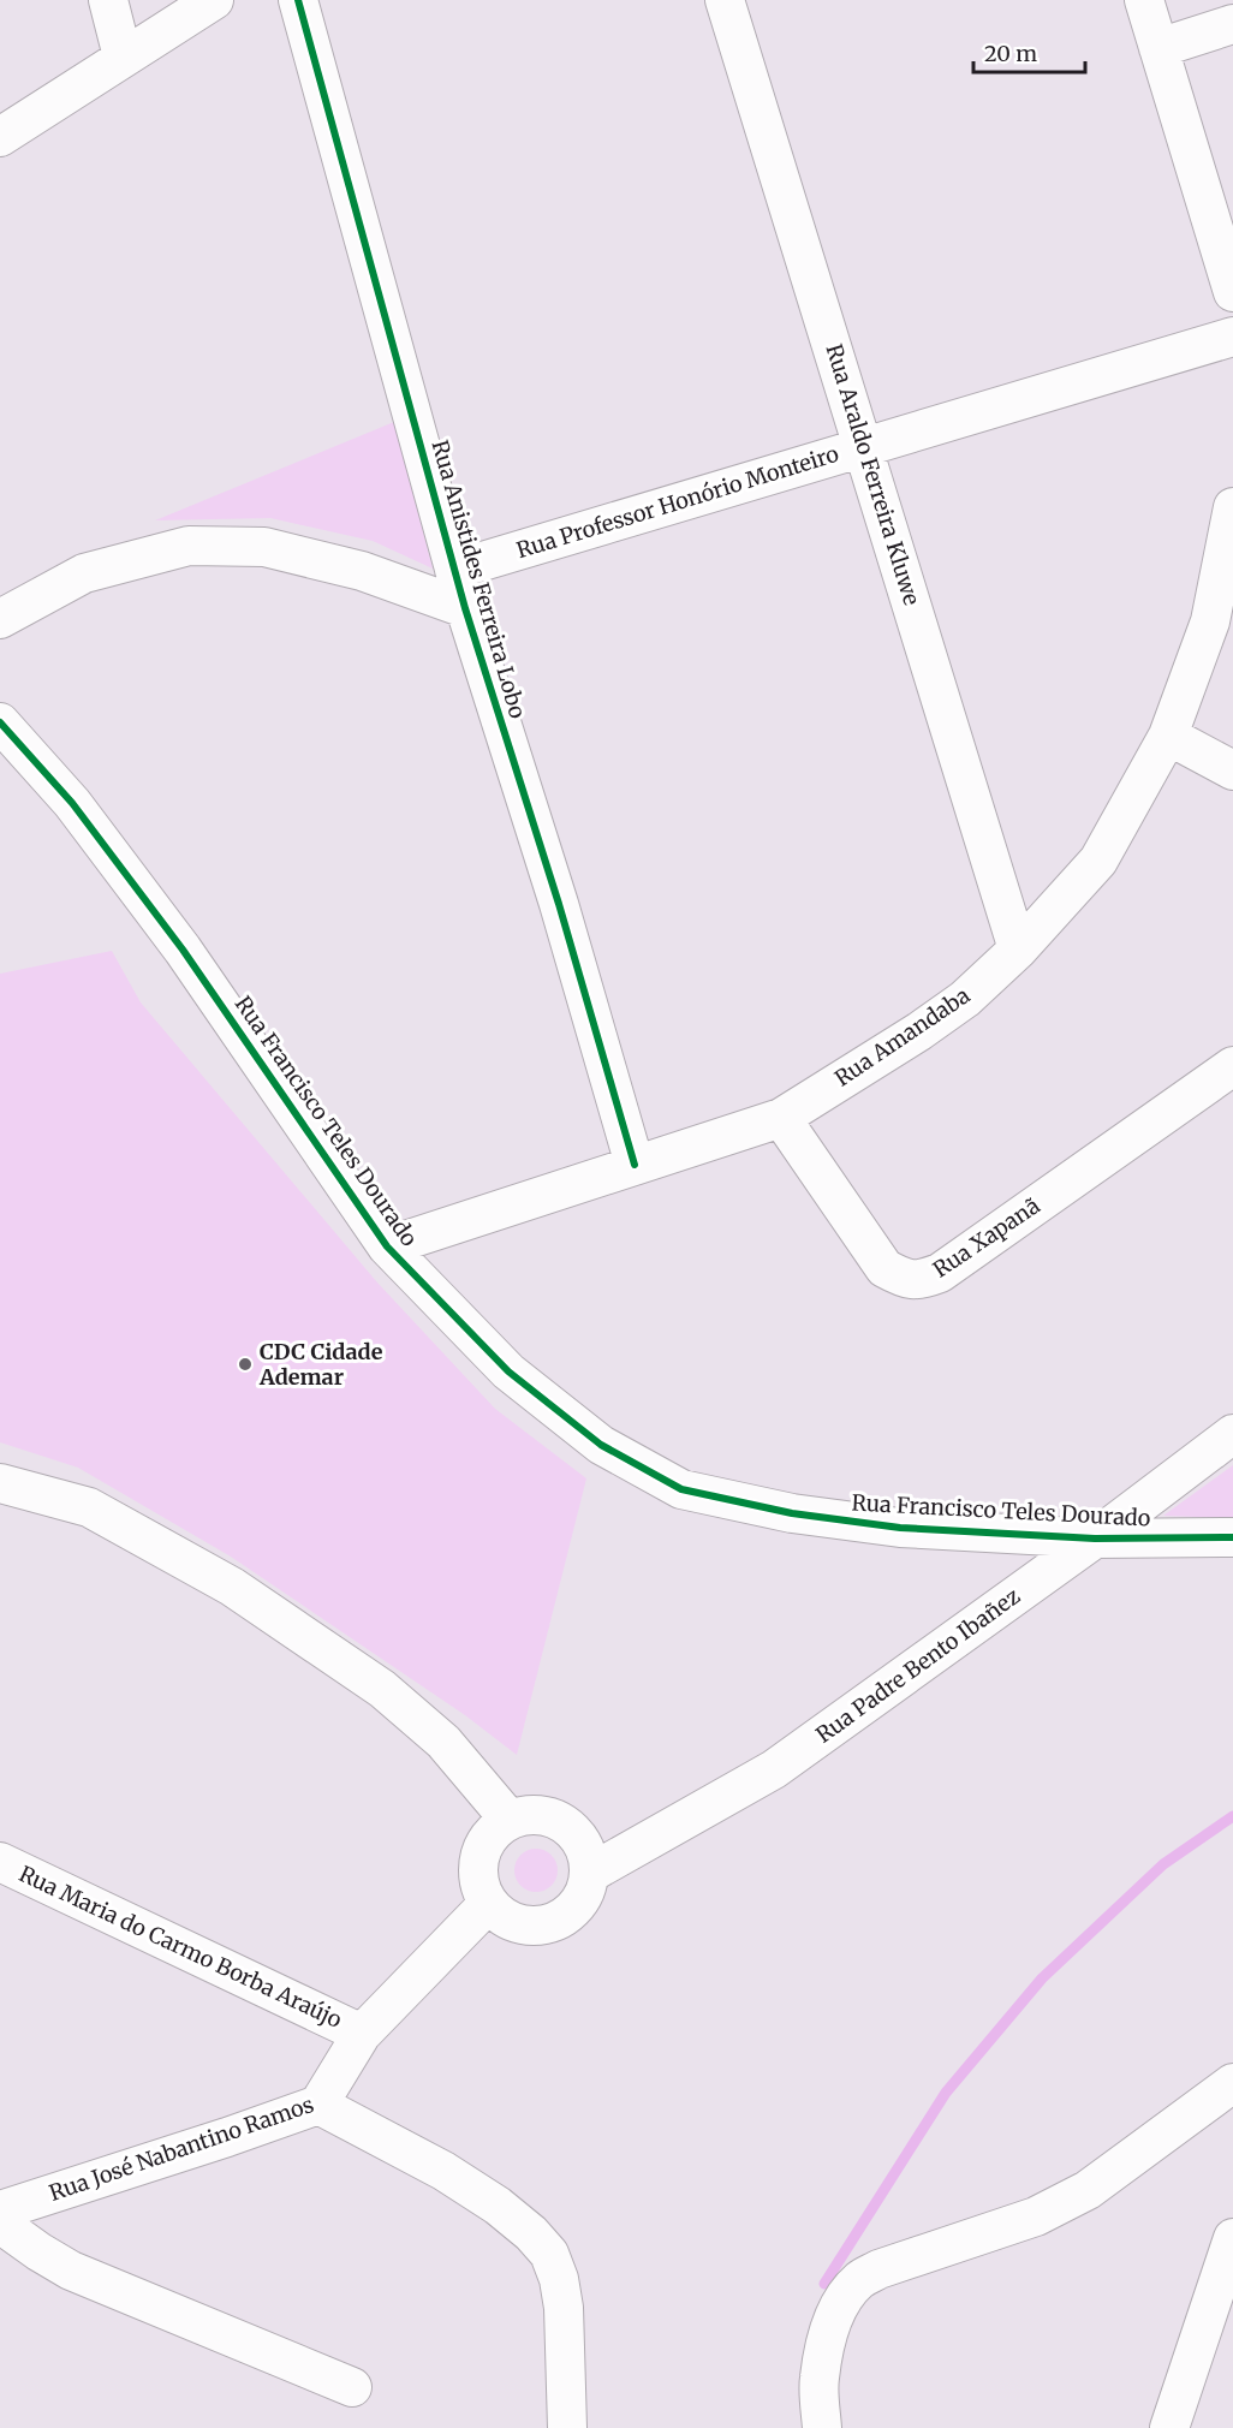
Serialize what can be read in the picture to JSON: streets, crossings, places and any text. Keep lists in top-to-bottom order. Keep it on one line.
{"streets":{"street":["Rua Araldo Ferreira Kluwe","Rua Professor Honório Monteiro","Rua Anistides Ferreira Lobo","Rua Amandaba","Rua Francisco Teles Dourado","Rua Xapanã","Rua Padre Bento Ibañez","Rua Maria do Carmo Borba Araújo","Rua José Nabantino Ramos"]},"crossings":[["Rua Araldo Ferreira Kluwe","Rua Professor Honório Monteiro"],["Rua Araldo Ferreira Kluwe","Rua Amandaba"],["Rua Professor Honório Monteiro","Rua Anistides Ferreira Lobo"],["Rua Anistides Ferreira Lobo","Rua Amandaba"],["Rua Amandaba","Rua Francisco Teles Dourado"],["Rua Amandaba","Rua Xapanã"],["Rua Francisco Teles Dourado","Rua Padre Bento Ibañez"],["Rua Padre Bento Ibañez","Rua José Nabantino Ramos"],["Rua Maria do Carmo Borba Araújo","Rua José Nabantino Ramos"]],"places":["CDC Cidade Ademar"],"scale_bar":"20 m"}
